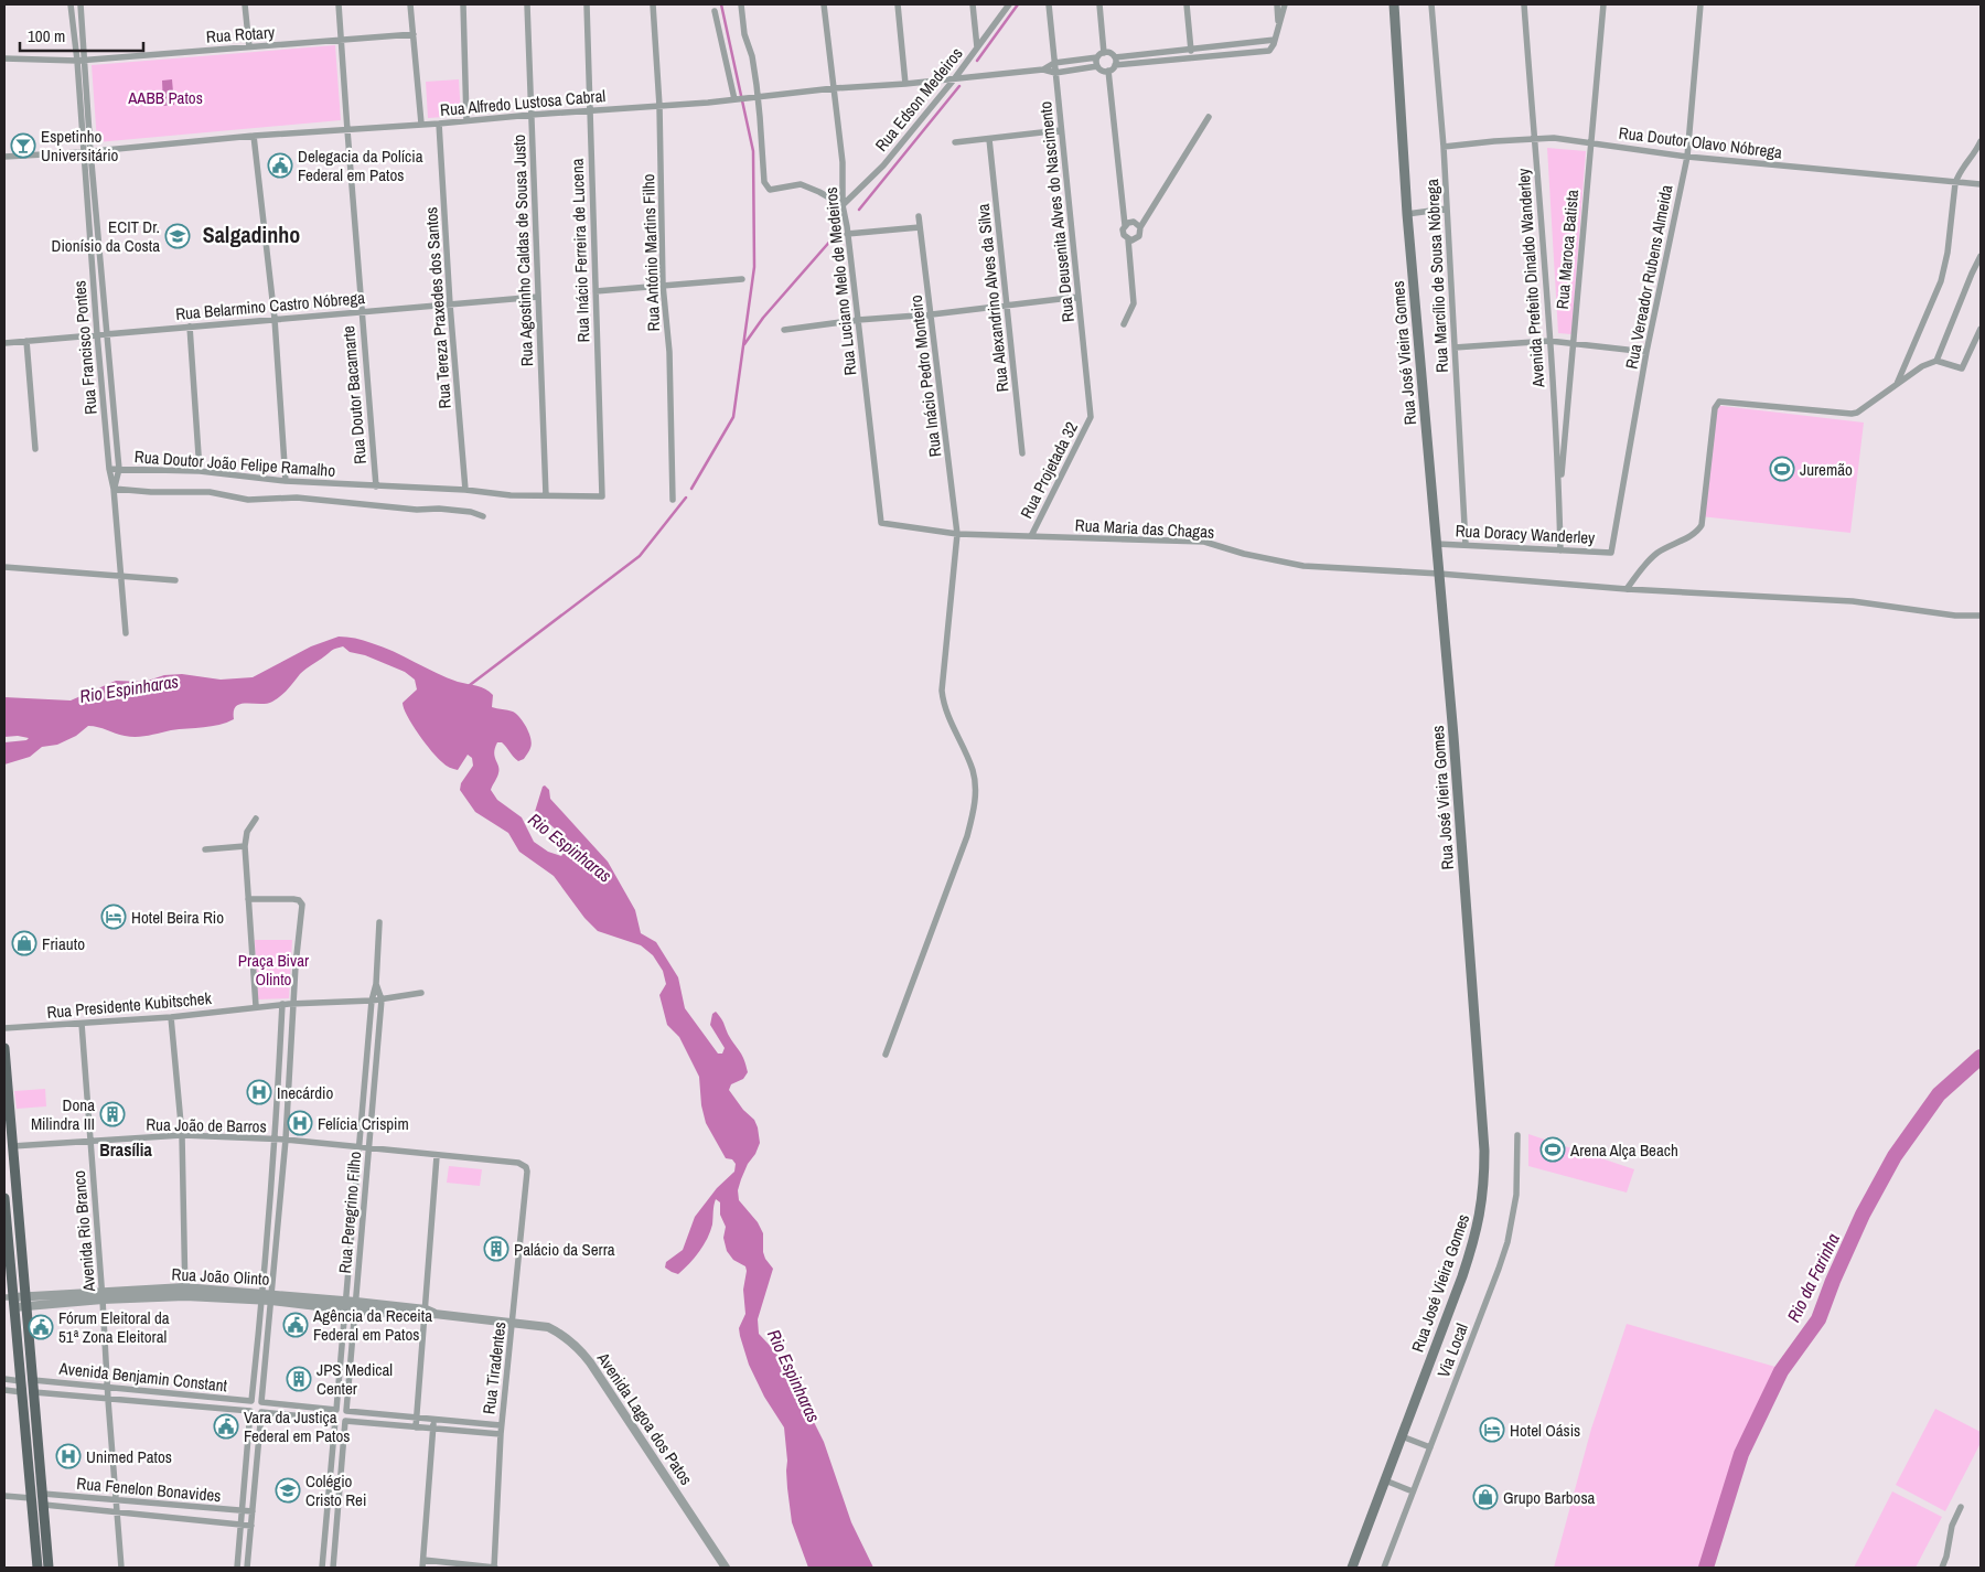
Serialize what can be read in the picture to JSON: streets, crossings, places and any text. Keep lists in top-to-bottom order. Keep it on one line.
{"streets":{"main road":["Rua José Vieira Gomes"],"street":["Rua Rotary","Rua Edson Medeiros","Rua Alfredo Lustosa Cabral","Rua Doutor Olavo Nóbrega","Rua Deusenita Alves do Nascimento","Rua Maroca Batista","Rua Agostinho Caldas de Sousa Justo","Rua Inácio Ferreira de Lucena","Rua António Martins Filho","Rua Marcílio de Sousa Nóbrega","Rua Vereador Rubens Almeida","Avenida Prefeito Dinaldo Wanderley","Rua Luciano Melo de Medeiros","Rua Alexandrino Alves da Silva","Rua Belarmino Castro Nóbrega","Rua Tereza Praxedes dos Santos","Rua Francisco Pontes","Rua Inácio Pedro Monteiro","Rua Doutor Bacamarte","Rua Doutor João Felipe Ramalho","Rua Projetada 32","Rua Maria das Chagas","Rua Doracy Wanderley","Rua Presidente Kubitschek","Rua João de Barros","Rua Peregrino Filho","Avenida Rio Branco","Rua João Olinto","Via Local","Rua Tiradentes","Avenida Benjamin Constant","Avenida Lagoa dos Patos","Rua Fenelon Bonavides"]},"crossings":[["Rua Rotary","Rua Francisco Pontes"],["Rua Rotary","Rua Doutor Bacamarte"],["Rua Edson Medeiros","Rua Alfredo Lustosa Cabral"],["Rua Edson Medeiros","Rua Luciano Melo de Medeiros"],["Rua Alfredo Lustosa Cabral","Rua Deusenita Alves do Nascimento"],["Rua Alfredo Lustosa Cabral","Rua Agostinho Caldas de Sousa Justo"],["Rua Alfredo Lustosa Cabral","Rua Inácio Ferreira de Lucena"],["Rua Alfredo Lustosa Cabral","Rua António Martins Filho"],["Rua Alfredo Lustosa Cabral","Rua Luciano Melo de Medeiros"],["Rua Alfredo Lustosa Cabral","Rua Tereza Praxedes dos Santos"],["Rua Alfredo Lustosa Cabral","Rua Francisco Pontes"],["Rua Alfredo Lustosa Cabral","Rua Doutor Bacamarte"],["Rua Doutor Olavo Nóbrega","Rua Maroca Batista"],["Rua Doutor Olavo Nóbrega","Rua Marcílio de Sousa Nóbrega"],["Rua Doutor Olavo Nóbrega","Rua Vereador Rubens Almeida"],["Rua Doutor Olavo Nóbrega","Avenida Prefeito Dinaldo Wanderley"],["Rua Deusenita Alves do Nascimento","Rua Projetada 32"],["Rua Maroca Batista","Avenida Prefeito Dinaldo Wanderley"],["Rua Agostinho Caldas de Sousa Justo","Rua Inácio Ferreira de Lucena"],["Rua Agostinho Caldas de Sousa Justo","Rua Belarmino Castro Nóbrega"],["Rua Agostinho Caldas de Sousa Justo","Rua Doutor João Felipe Ramalho"],["Rua Inácio Ferreira de Lucena","Rua Doutor João Felipe Ramalho"],["Rua Marcílio de Sousa Nóbrega","Rua Doracy Wanderley"],["Rua Vereador Rubens Almeida","Rua Doracy Wanderley"],["Avenida Prefeito Dinaldo Wanderley","Rua Doracy Wanderley"],["Rua Luciano Melo de Medeiros","Rua Maria das Chagas"],["Rua Belarmino Castro Nóbrega","Rua Tereza Praxedes dos Santos"],["Rua Belarmino Castro Nóbrega","Rua Francisco Pontes"],["Rua Belarmino Castro Nóbrega","Rua Doutor Bacamarte"],["Rua Tereza Praxedes dos Santos","Rua Doutor João Felipe Ramalho"],["Rua Francisco Pontes","Rua Doutor João Felipe Ramalho"],["Rua José Vieira Gomes","Rua Maria das Chagas"],["Rua José Vieira Gomes","Rua Doracy Wanderley"],["Rua Inácio Pedro Monteiro","Rua Maria das Chagas"],["Rua Doutor Bacamarte","Rua Doutor João Felipe Ramalho"],["Rua Projetada 32","Rua Maria das Chagas"],["Rua Presidente Kubitschek","Rua Peregrino Filho"],["Rua Presidente Kubitschek","Avenida Rio Branco"],["Rua João de Barros","Rua Peregrino Filho"],["Rua João de Barros","Avenida Rio Branco"],["Rua João de Barros","Rua Tiradentes"],["Rua Peregrino Filho","Rua João Olinto"],["Rua Peregrino Filho","Avenida Benjamin Constant"],["Avenida Rio Branco","Rua João Olinto"],["Avenida Rio Branco","Avenida Benjamin Constant"],["Avenida Rio Branco","Rua Fenelon Bonavides"],["Rua João Olinto","Rua Tiradentes"],["Rua João Olinto","Avenida Lagoa dos Patos"],["Rua Tiradentes","Avenida Benjamin Constant"],["Rua Tiradentes","Avenida Lagoa dos Patos"]],"districts":["Salgadinho","Brasília"],"water":["Rio Espinharas","Rio da Farinha"],"parks":["AABB Patos","Praça Bivar Olinto"],"places":{"bar":["Espetinho Universitário"],"public building":["Delegacia da Polícia Federal em Patos","Agência da Receita Federal em Patos","Fórum Eleitoral da 51ª Zona Eleitoral","Vara da Justiça Federal em Patos"],"school or university":["ECIT Dr. Dionísio da Costa","Colégio Cristo Rei"],"sports":["Juremão","Arena Alça Beach"],"hotel":["Hotel Beira Rio","Hotel Oásis"],"shop":["Friauto","Grupo Barbosa"],"hospital":["Inecárdio","Felícia Crispim","Unimed Patos"],"building":["Dona Milindra III","Palácio da Serra","JPS Medical Center"]},"scale_bar":"100 m"}
